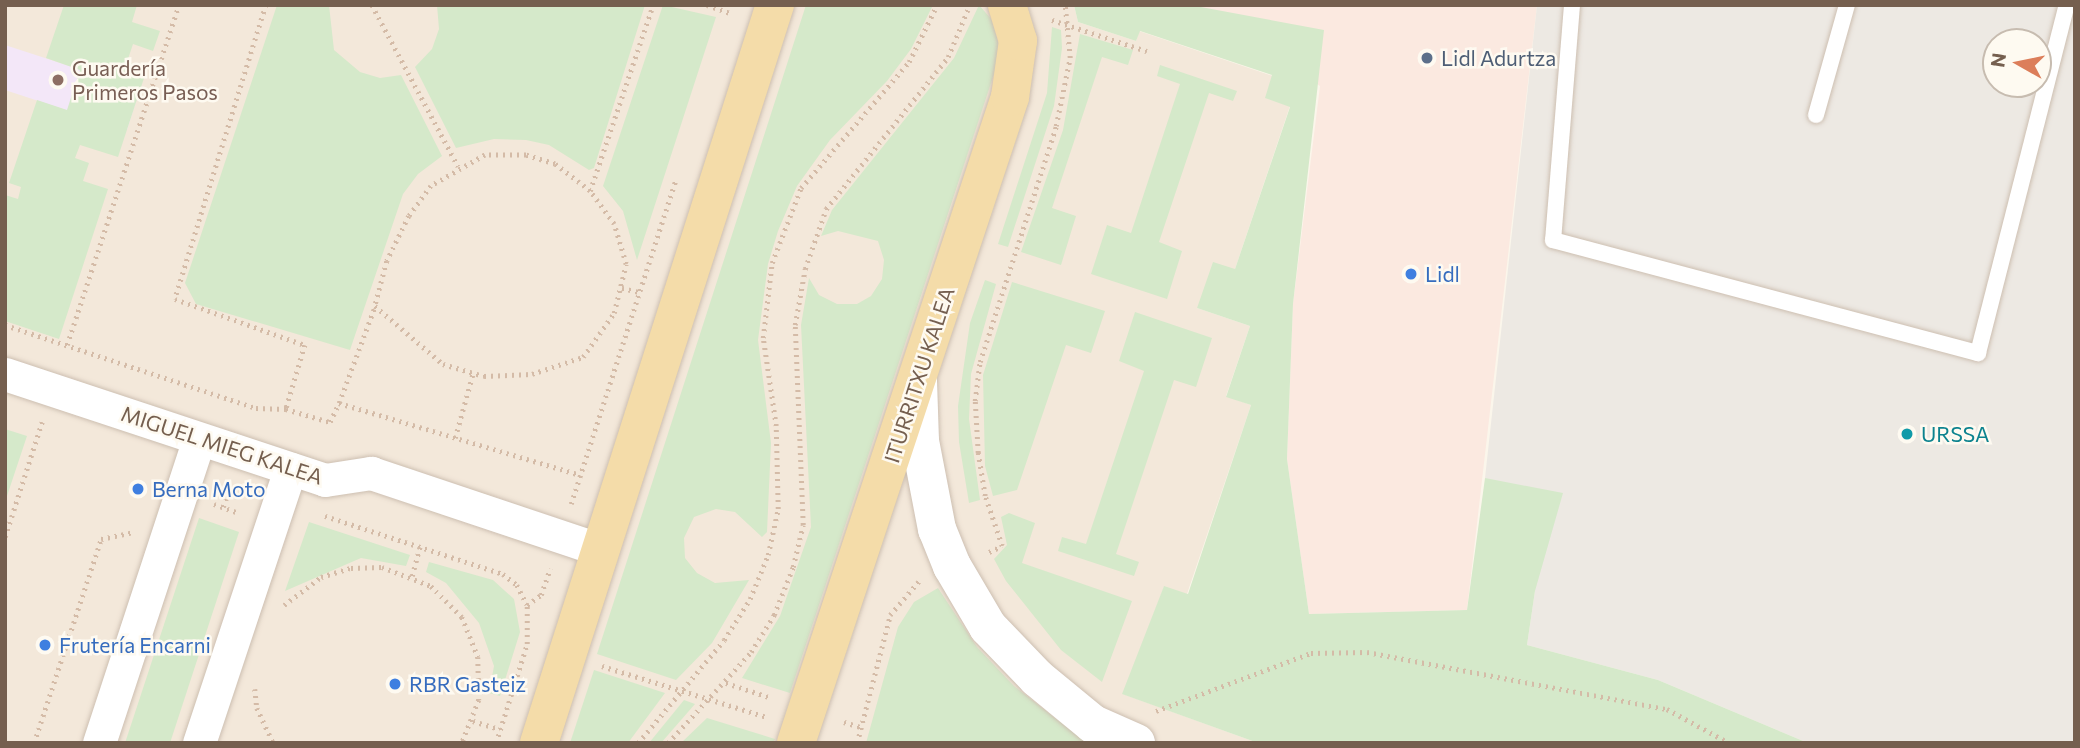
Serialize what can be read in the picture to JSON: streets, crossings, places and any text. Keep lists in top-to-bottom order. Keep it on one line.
{"streets":{"main road":["ITURRITXU KALEA"],"street":["MIGUEL MIEG KALEA"]},"places":["Lidl Adurtza","Guardería Primeros Pasos","Lidl","URSSA","Berna Moto","Frutería Encarni","RBR Gasteiz"],"north":"left"}
